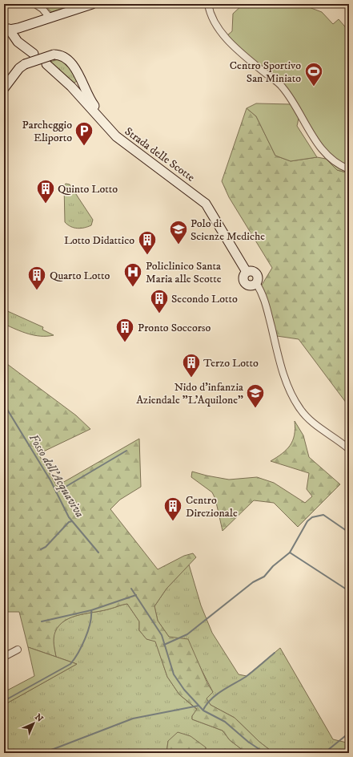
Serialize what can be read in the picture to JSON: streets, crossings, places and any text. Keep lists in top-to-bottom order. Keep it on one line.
{"streets":{"street":["Strada delle Scotte"]},"water":["Fosso dell'Acquaviva"],"places":{"sports":["Centro Sportivo San Miniato"],"parking":["Parcheggio Eliporto"],"building":["Quinto Lotto","Lotto Didattico","Quarto Lotto","Secondo Lotto","Pronto Soccorso","Terzo Lotto","Centro Direzionale"],"school or university":["Polo di Scienze Mediche","Nido d'infanzia Aziendale \"L'Aquilone\""],"hospital":["Policlinico Santa Maria alle Scotte"]},"north":"top right"}
